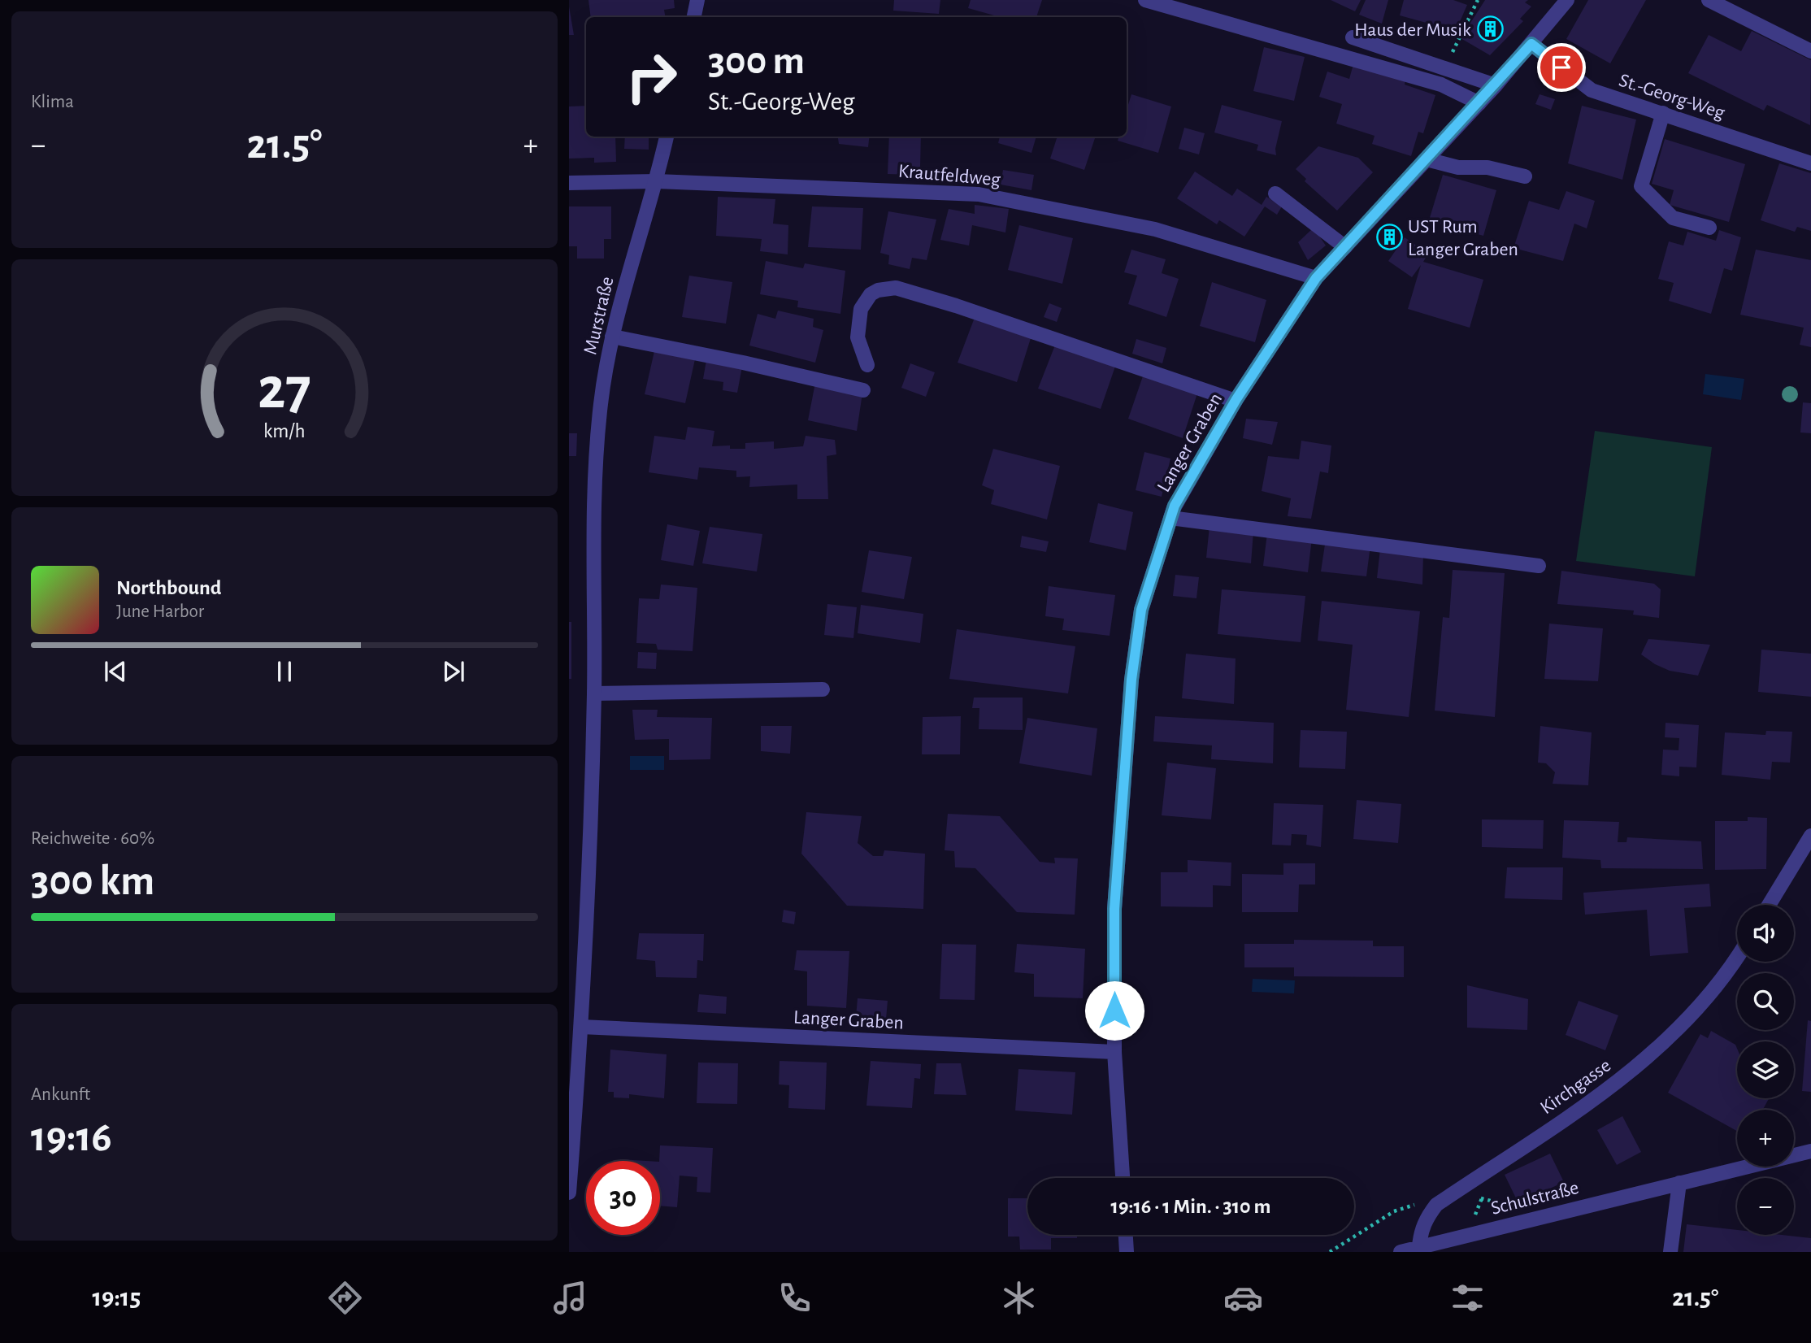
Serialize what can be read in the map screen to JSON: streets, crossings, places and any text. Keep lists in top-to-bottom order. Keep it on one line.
{"streets":{"street":["St.-Georg-Weg","Krautfeldweg","Murstraße","Langer Graben","Kirchgasse","Schulstraße"]},"crossings":[["St.-Georg-Weg","Langer Graben"],["Krautfeldweg","Murstraße"],["Krautfeldweg","Langer Graben"],["Murstraße","Langer Graben"],["Kirchgasse","Schulstraße"]],"places":{"building":["Haus der Musik","UST Rum Langer Graben"]},"page":{"tile":["Klima",["Reichweite · 60%","300 km"],["Ankunft","19:16"]],"turn":["300 m","St.-Georg-Weg"],"heat":["−","21.5°","+"],"song":["Northbound","June Harbor"],"map_buttons":["+","−"],"limit":"30","trip":"19:16 · 1 Min. · 310 m","tabs":["19:15","21.5°"],"gauge":["27","km/h"]}}
